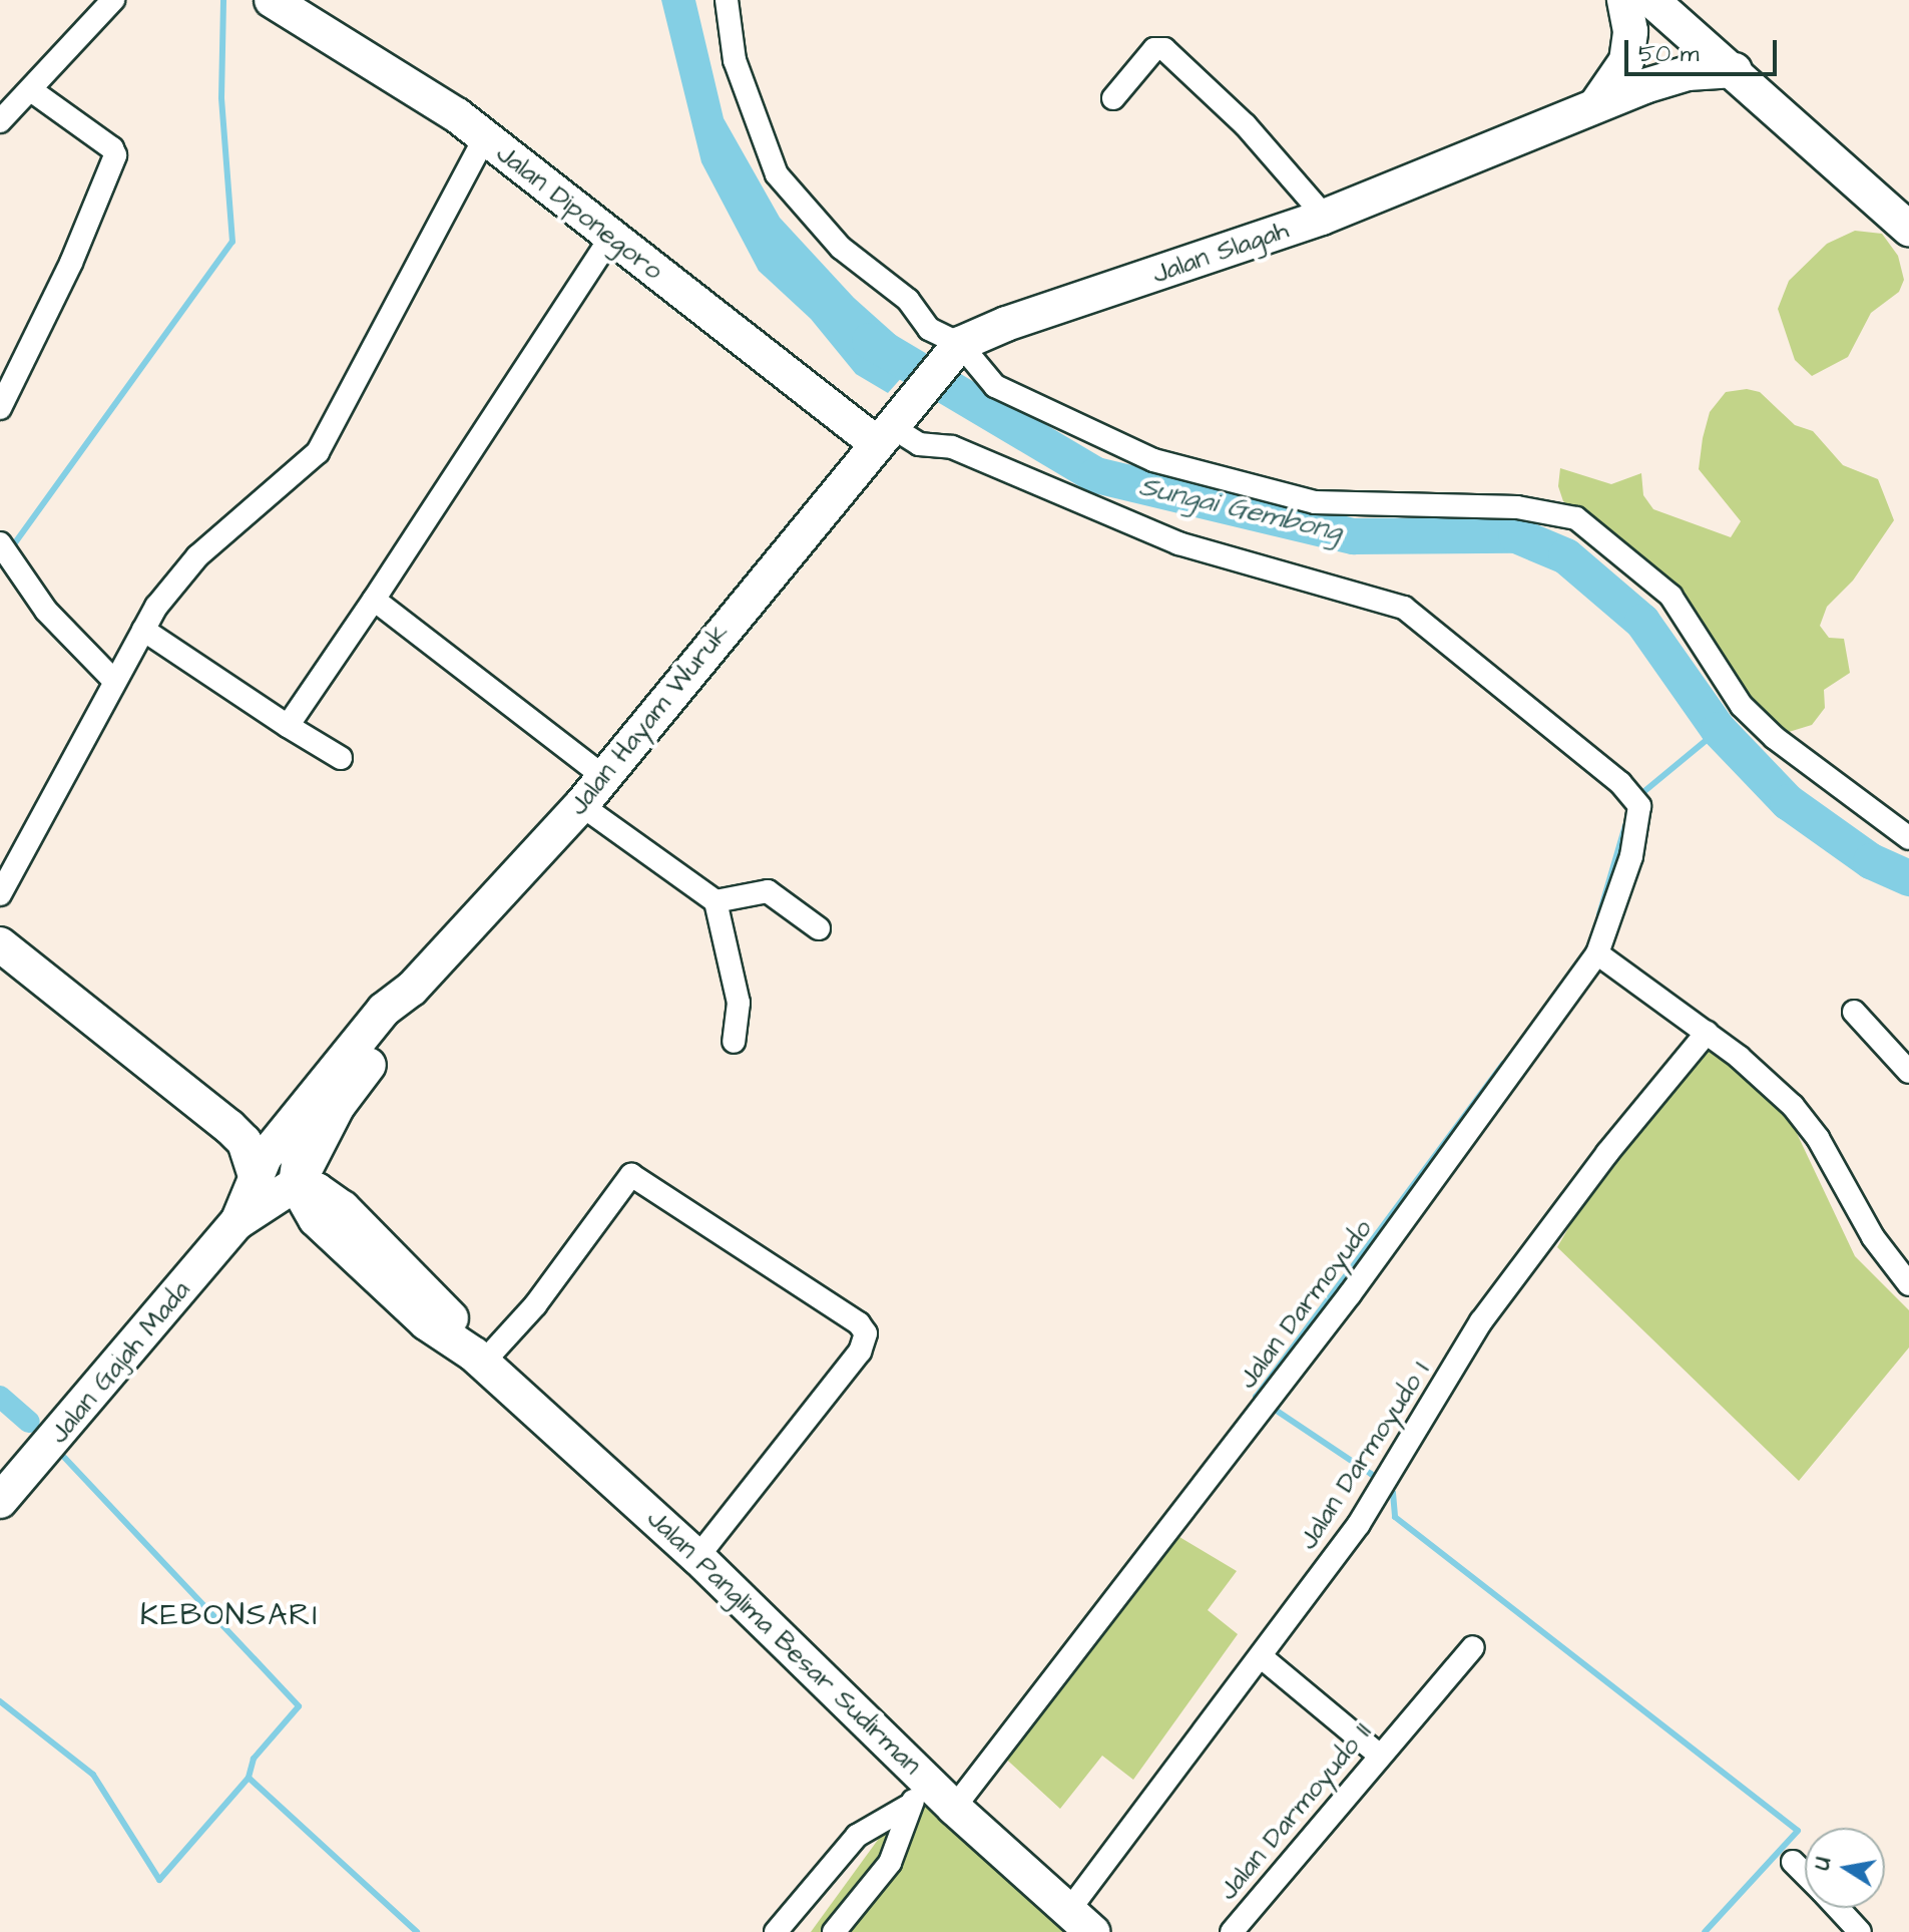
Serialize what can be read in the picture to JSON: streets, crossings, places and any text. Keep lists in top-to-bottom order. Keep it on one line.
{"streets":{"main road":["Jalan Diponegoro","Jalan Slagah","Jalan Hayam Wuruk","Jalan Gajah Mada","Jalan Panglima Besar Sudirman"],"street":["Jalan Darmoyudo","Jalan Darmoyudo I","Jalan Darmoyudo II"]},"crossings":[["Jalan Diponegoro","Jalan Slagah"],["Jalan Diponegoro","Jalan Hayam Wuruk"],["Jalan Diponegoro","Jalan Darmoyudo"],["Jalan Slagah","Jalan Hayam Wuruk"],["Jalan Slagah","Jalan Darmoyudo"],["Jalan Hayam Wuruk","Jalan Darmoyudo"],["Jalan Hayam Wuruk","Jalan Panglima Besar Sudirman"],["Jalan Darmoyudo","Jalan Panglima Besar Sudirman"],["Jalan Darmoyudo I","Jalan Panglima Besar Sudirman"]],"districts":["KEBONSARI"],"water":["Sungai Gembong"],"scale_bar":"50 m","north":"left"}
